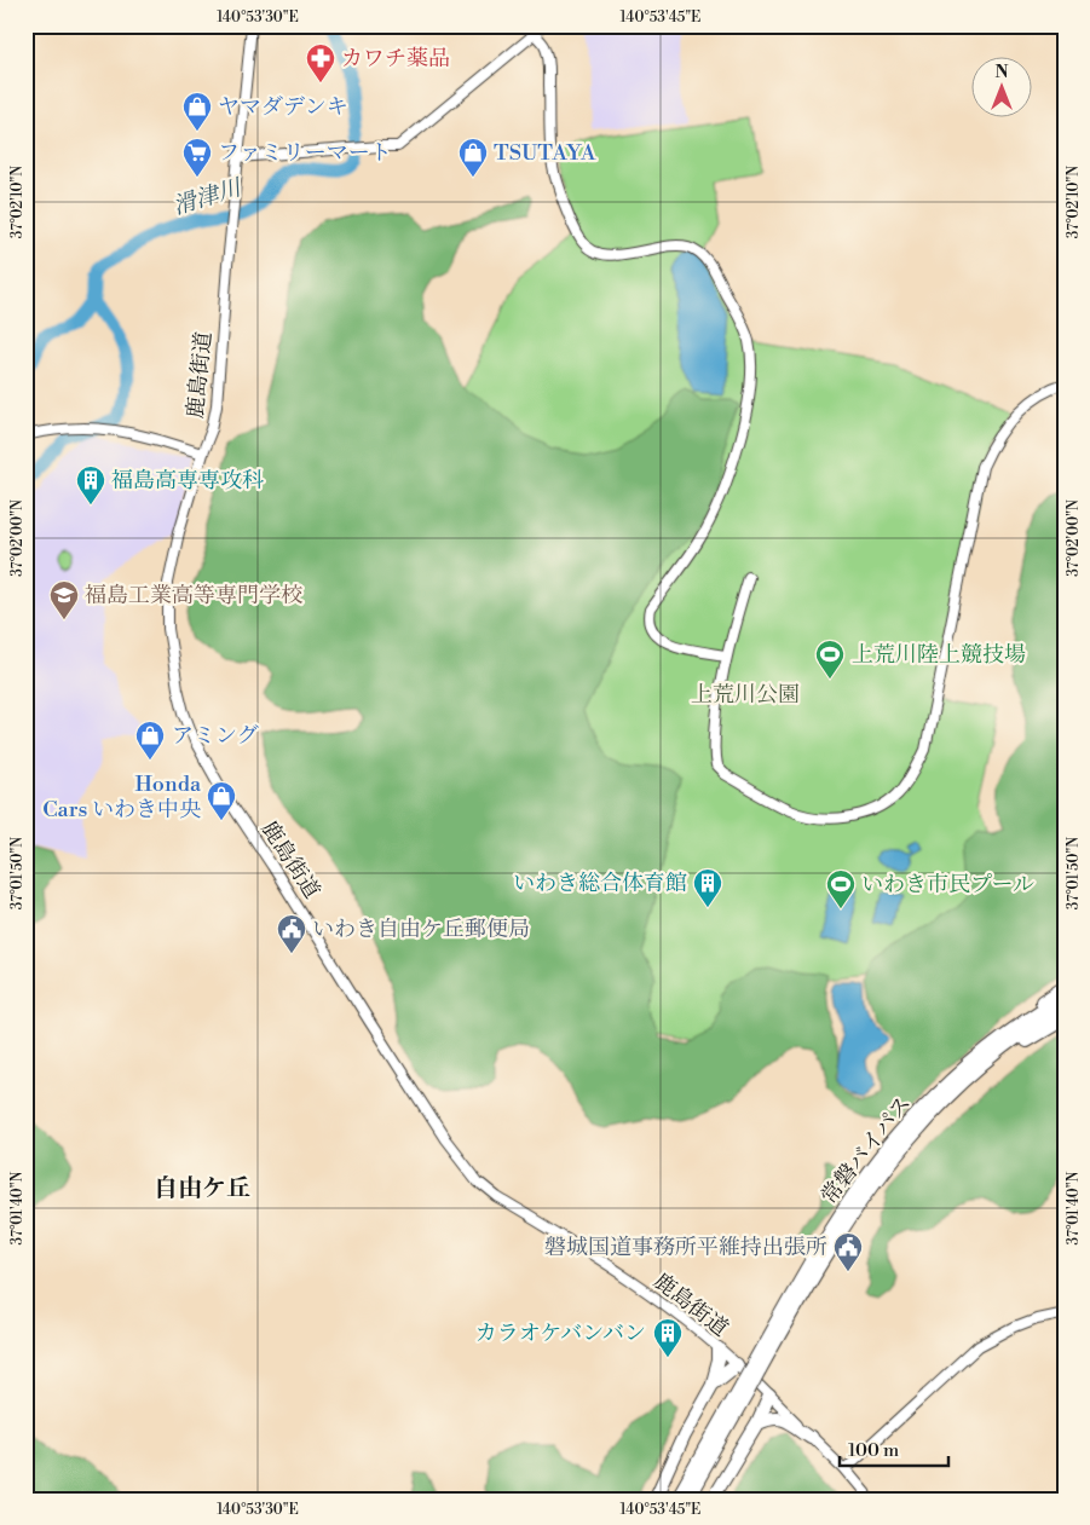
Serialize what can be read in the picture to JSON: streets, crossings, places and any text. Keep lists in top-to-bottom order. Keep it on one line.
{"streets":{"highway":["常磐バイパス"],"street":["鹿島街道"]},"districts":["自由ケ丘"],"water":["滑津川"],"parks":["上荒川公園"],"places":{"pharmacy":["カワチ薬品"],"shop":["ヤマダデンキ","TSUTAYA","アミング","Honda Cars いわき中央"],"supermarket":["ファミリーマート"],"building":["福島高専専攻科","いわき総合体育館","カラオケバンバン"],"school or university":["福島工業高等専門学校"],"sports":["上荒川陸上競技場","いわき市民プール"],"public building":["いわき自由ケ丘郵便局","磐城国道事務所平維持出張所"]},"scale_bar":"100 m","north":"top","coordinates":["140°53'30\"E","140°53'45\"E","37°02'10\"N","37°02'00\"N","37°01'50\"N","37°01'40\"N"]}
